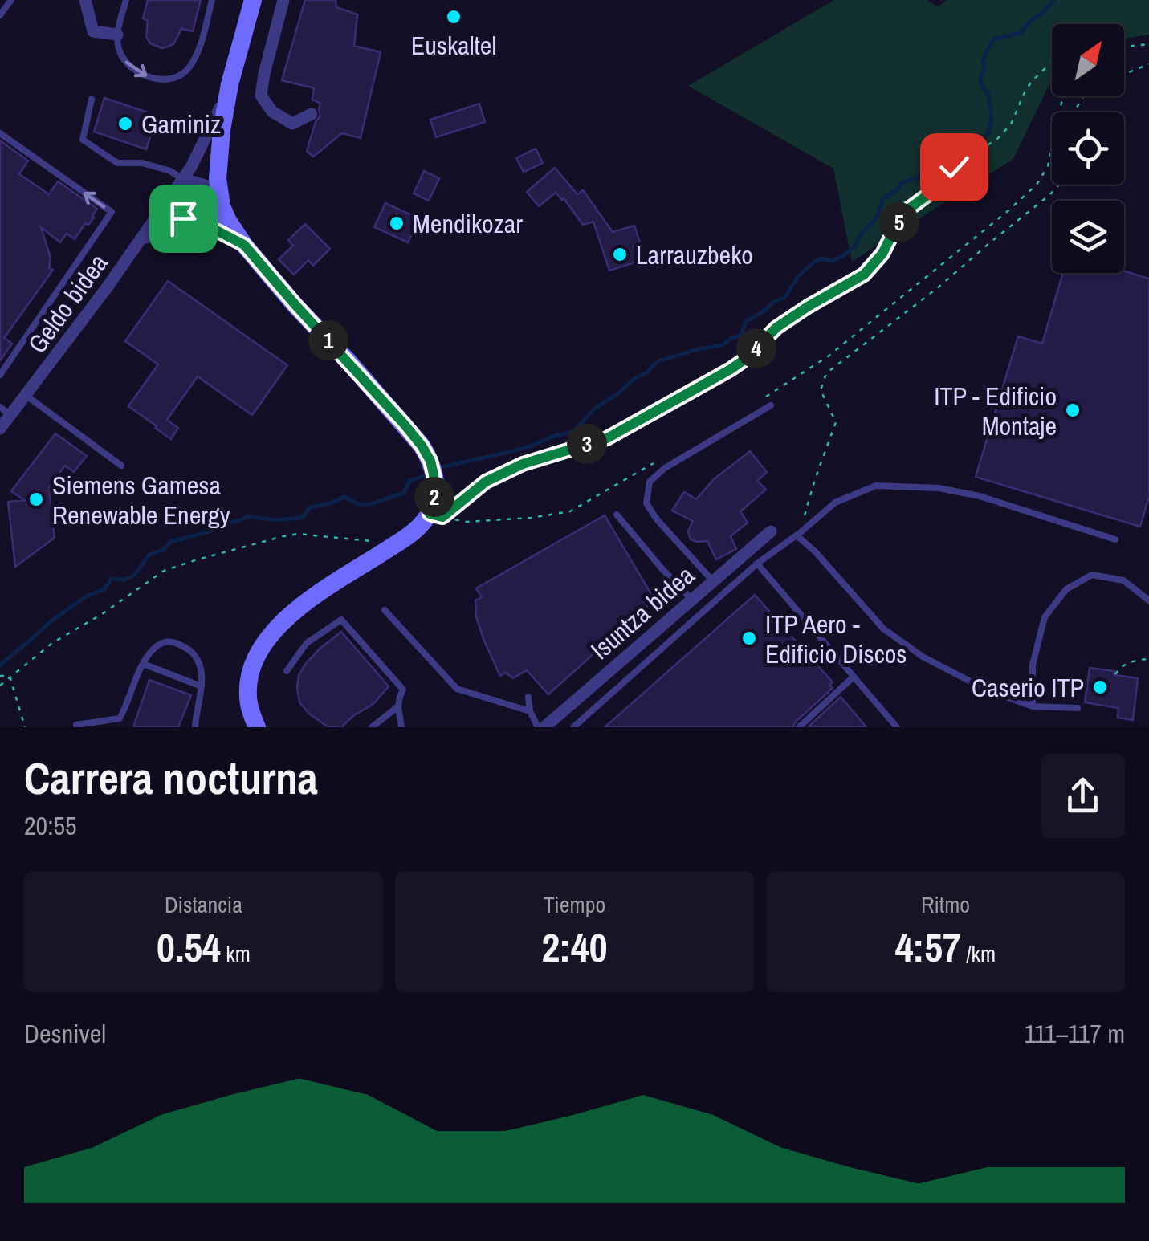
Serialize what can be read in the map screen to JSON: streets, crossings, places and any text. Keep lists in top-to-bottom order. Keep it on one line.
{"streets":{"street":["Geldo bidea","Isuntza bidea"]},"places":["Euskaltel","Gaminiz","Mendikozar","Larrauzbeko","ITP - Edificio Montaje","Siemens Gamesa Renewable Energy","ITP Aero - Edificio Discos","Caserio ITP"],"north":"top right","page":{"pins":["5","1","4","3","2"],"heading":["Carrera nocturna","20:55"],"stats":[["Distancia","0.54 km"],["Tiempo","2:40"],["Ritmo","4:57 /km"]],"chart":["Desnivel","111–117 m"]}}
